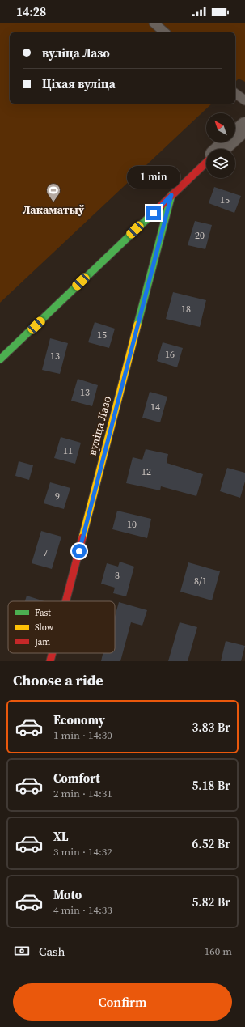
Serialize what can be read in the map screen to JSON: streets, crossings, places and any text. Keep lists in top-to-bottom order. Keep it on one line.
{"streets":{"street":["вуліца Лазо"]},"places":{"sports":["Лакаматыў"]},"house_numbers":["15","20","18","15","16","13","13","14","11","12","9","10","7","8","8/1"],"legend":["Fast","Slow","Jam"],"north":"top left","page":{"status":"14:28","banner":["вуліца Лазо","Ціхая вуліца"],"bubble":"1 min","heading":"Choose a ride","list":[{"name":"Economy","note":"1 min · 14:30","value":"3.83 Br"},{"name":"Comfort","note":"2 min · 14:31","value":"5.18 Br"},{"name":"XL","note":"3 min · 14:32","value":"6.52 Br"},{"name":"Moto","note":"4 min · 14:33","value":"5.82 Br"}],"pay":["Cash","160 m"],"buttons":"Confirm"}}
